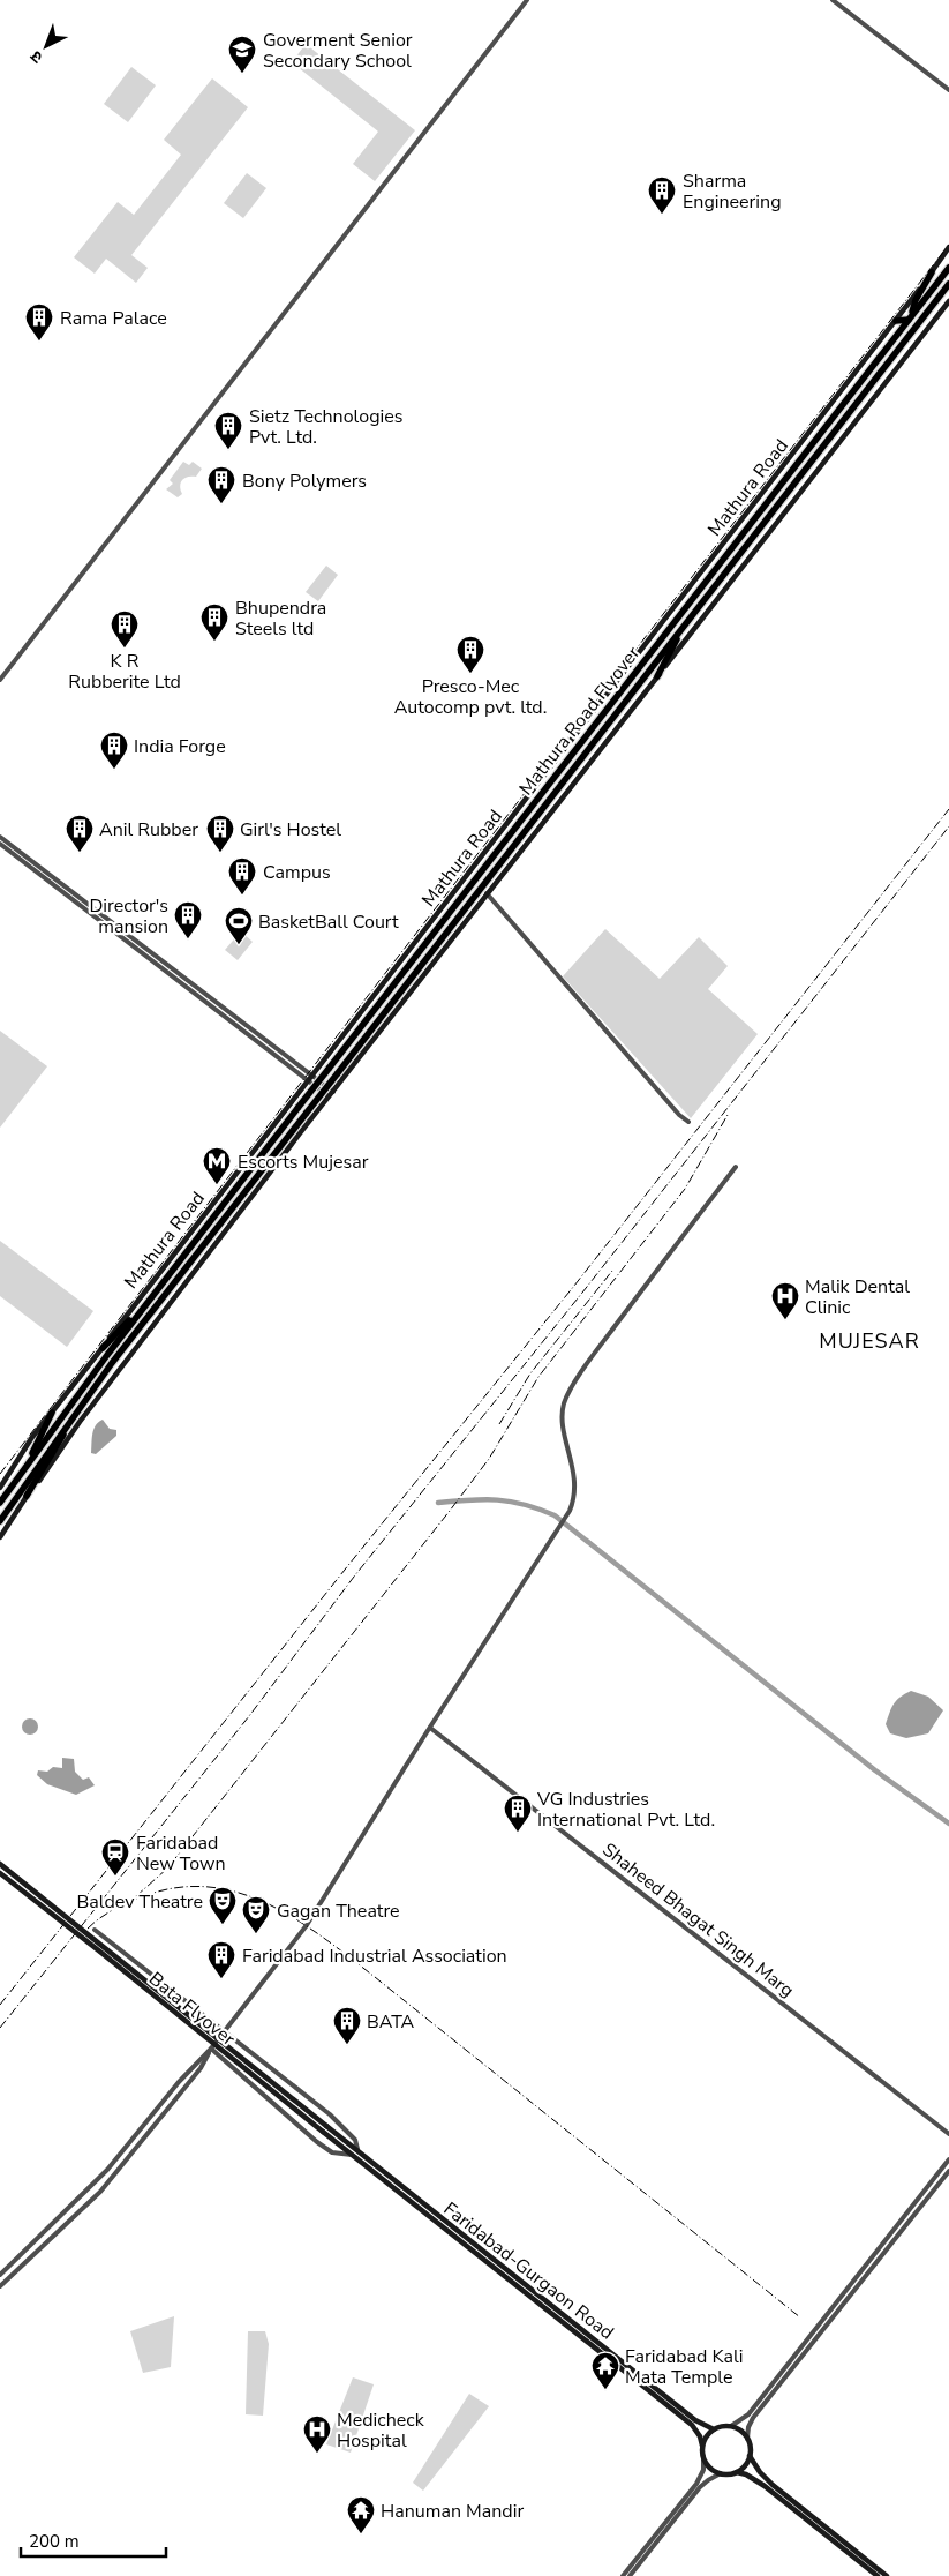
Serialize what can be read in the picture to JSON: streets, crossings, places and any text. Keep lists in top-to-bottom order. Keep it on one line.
{"streets":{"highway":["Mathura Road","Mathura Road Flyover"],"main road":["Bata Flyover","Faridabad-Gurgaon Road"],"street":["Shaheed Bhagat Singh Marg"]},"crossings":[["Mathura Road","Mathura Road Flyover"],["Bata Flyover","Faridabad-Gurgaon Road"]],"districts":["MUJESAR"],"places":{"school or university":["Goverment Senior Secondary School"],"building":["Sharma Engineering","Rama Palace","Sietz Technologies Pvt. Ltd.","Bony Polymers","Bhupendra Steels ltd","K R Rubberite Ltd","Presco-Mec Autocomp pvt. ltd.","India Forge","Anil Rubber","Girl's Hostel","Campus","Director's mansion","VG Industries International Pvt. Ltd.","Faridabad Industrial Association","BATA"],"sports":["BasketBall Court"],"metro station":["Escorts Mujesar"],"hospital":["Malik Dental Clinic","Medicheck Hospital"],"station":["Faridabad New Town"],"theatre":["Baldev Theatre","Gagan Theatre"],"temple":["Faridabad Kali Mata Temple","Hanuman Mandir"]},"scale_bar":"200 m","north":"bottom left"}
